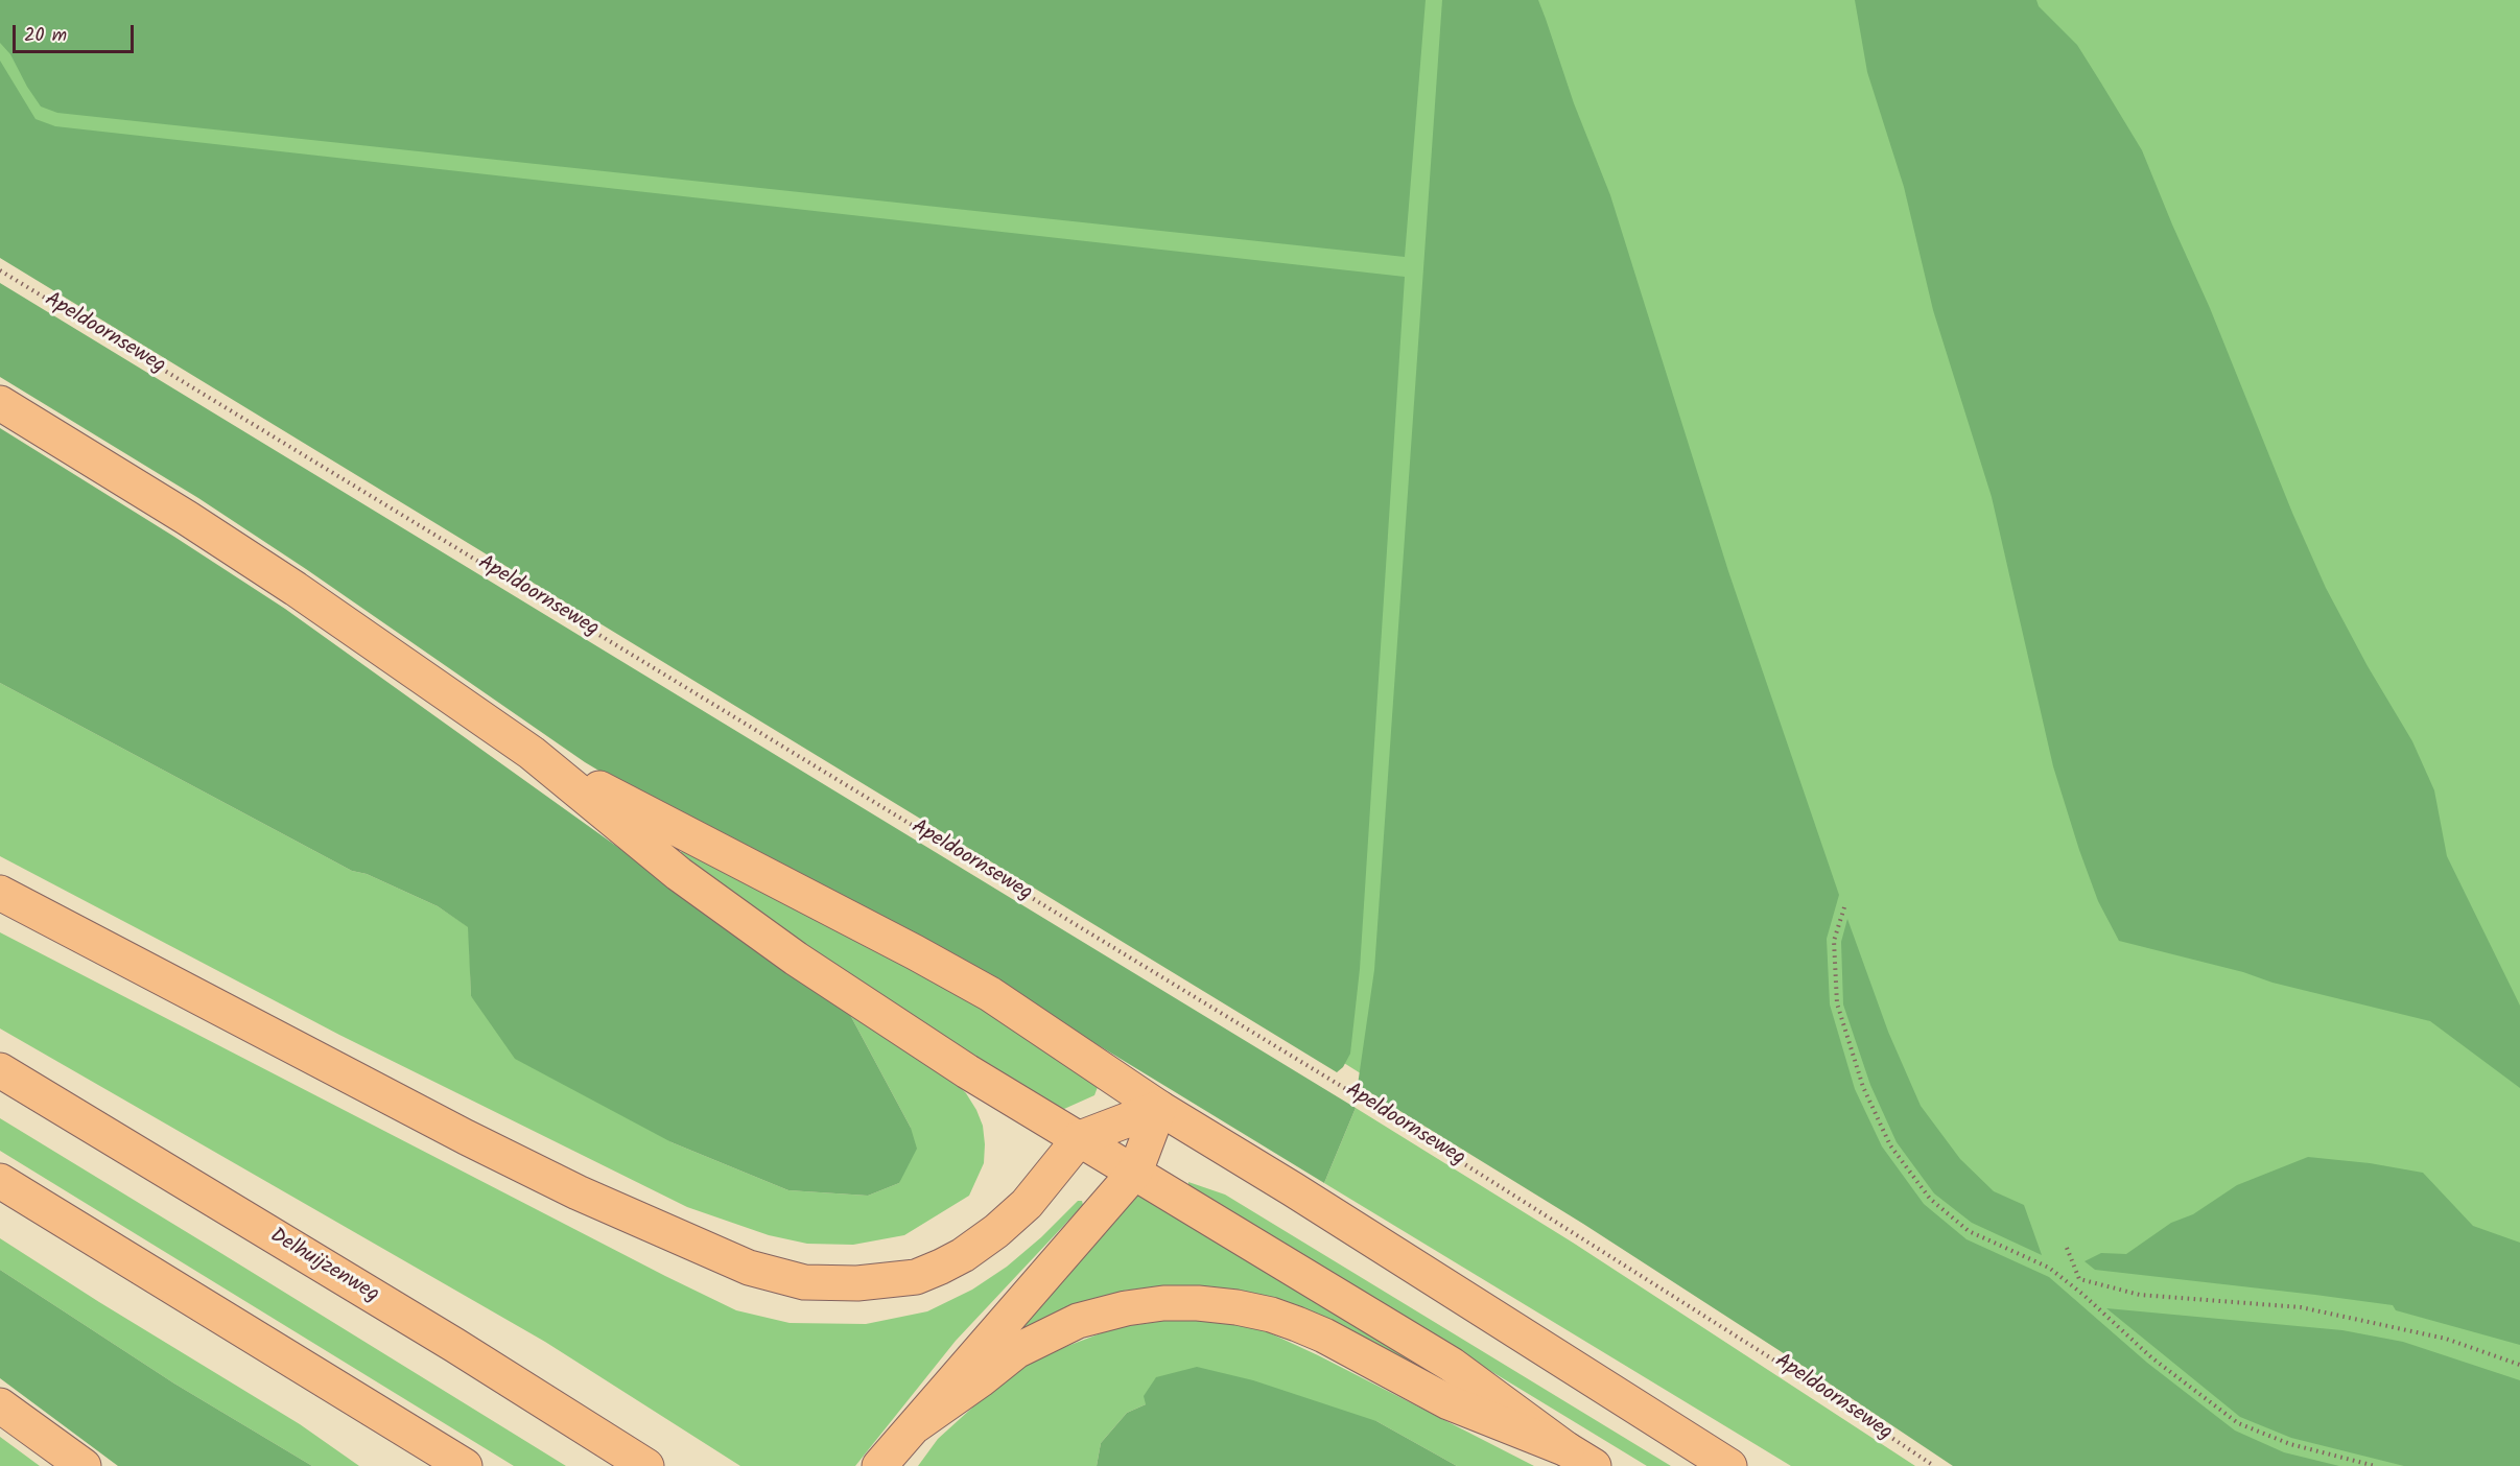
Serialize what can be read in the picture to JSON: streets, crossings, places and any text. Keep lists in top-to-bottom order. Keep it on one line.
{"streets":{"main road":["Delhuijzenweg"],"path":["Apeldoornseweg"]},"scale_bar":"20 m"}
